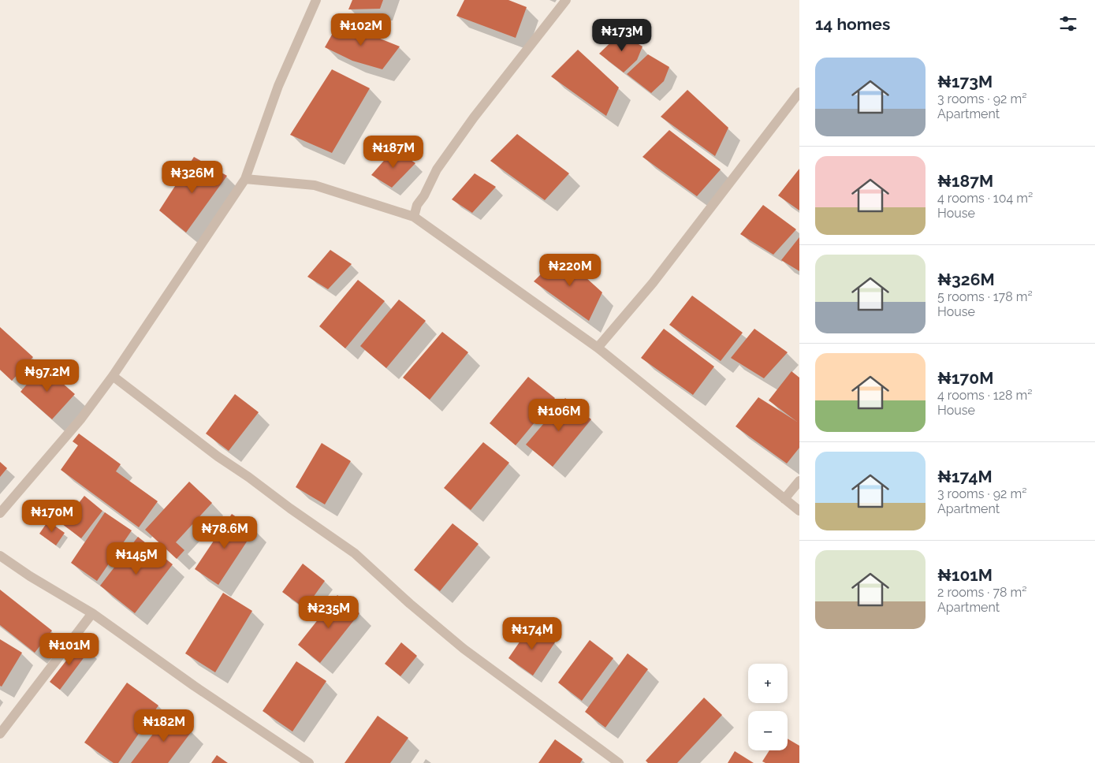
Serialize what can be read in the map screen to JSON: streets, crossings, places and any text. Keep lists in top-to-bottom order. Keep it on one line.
{"page":{"heading":"14 homes","price":["₦102M","₦173M","₦187M","₦326M","₦220M","₦97.2M","₦106M","₦170M","₦78.6M","₦145M","₦235M","₦174M","₦101M","₦182M"],"list":[{"name":"₦173M","note":"3 rooms · 92 m² · Apartment"},{"name":"₦187M","note":"4 rooms · 104 m² · House"},{"name":"₦326M","note":"5 rooms · 178 m² · House"},{"name":"₦170M","note":"4 rooms · 128 m² · House"},{"name":"₦174M","note":"3 rooms · 92 m² · Apartment"},{"name":"₦101M","note":"2 rooms · 78 m² · Apartment"}],"map_buttons":["+","−"]}}
